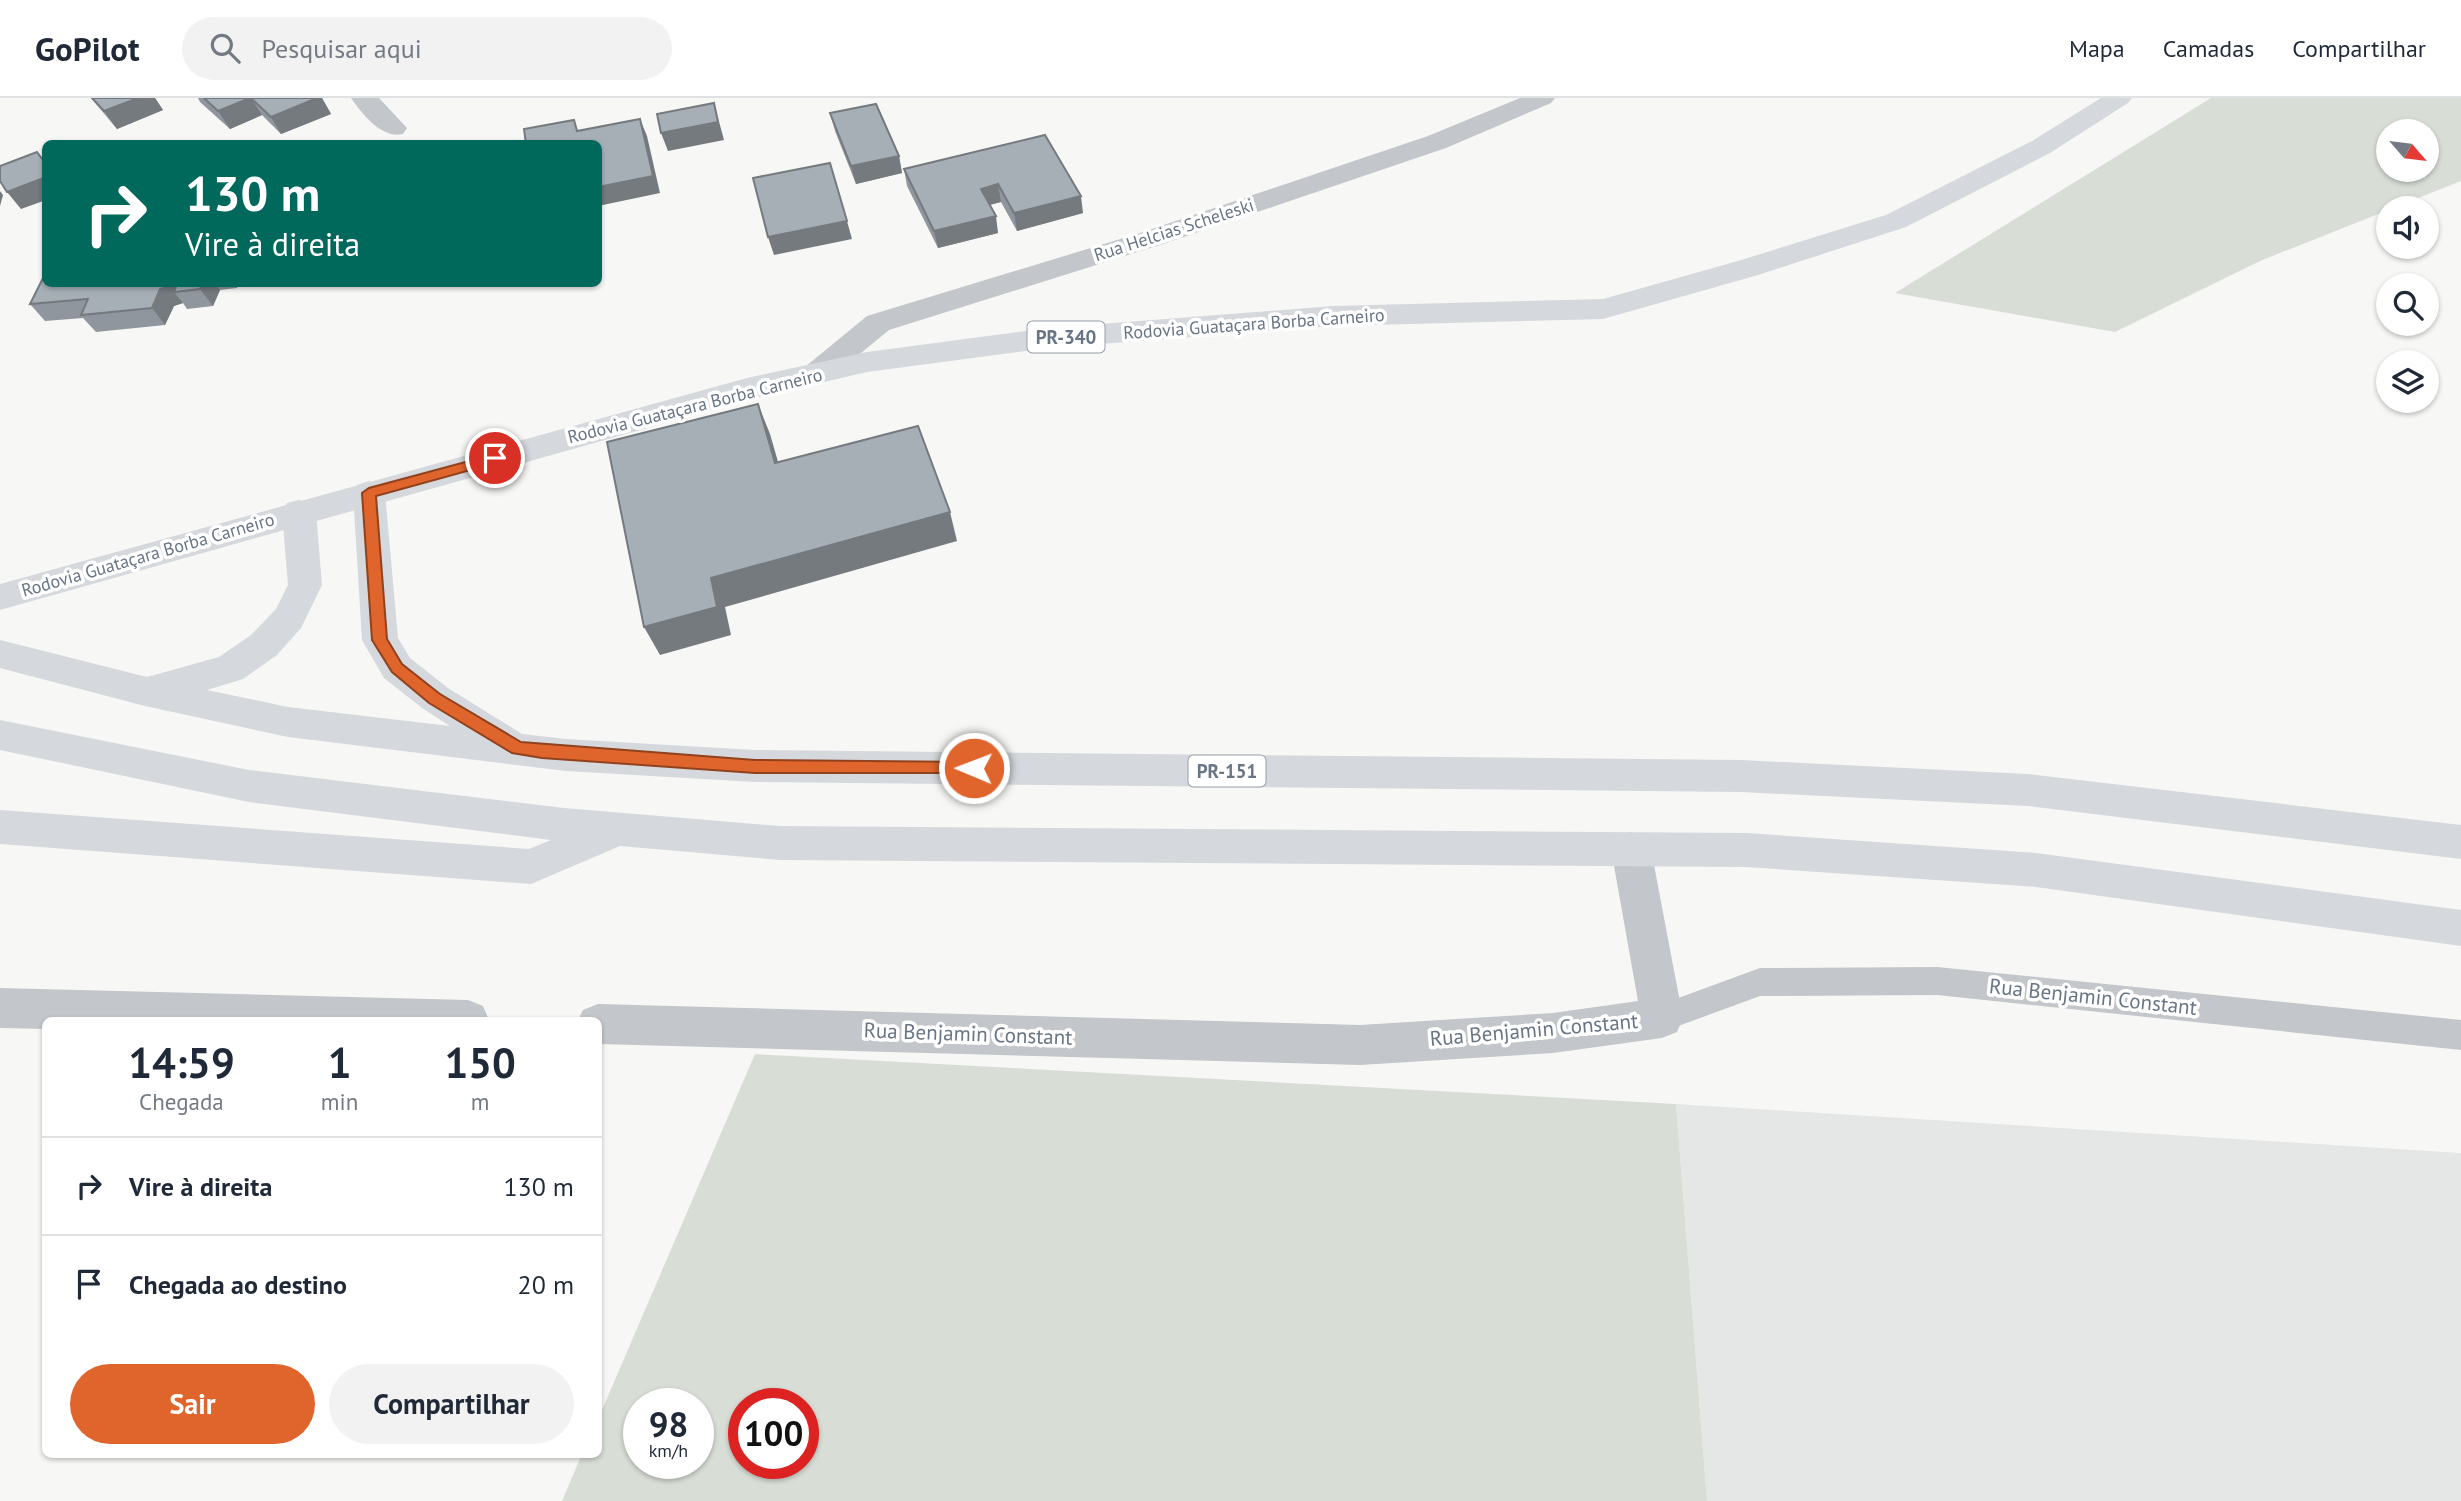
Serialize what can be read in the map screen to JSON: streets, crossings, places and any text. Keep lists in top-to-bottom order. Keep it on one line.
{"streets":{"main road":["Rodovia Guataçara Borba Carneiro","PR-340","PR-151"],"street":["Rua Helcias Scheleski","Rua Benjamin Constant"]},"crossings":[["Rua Helcias Scheleski","Rodovia Guataçara Borba Carneiro"]],"north":"bottom right","page":{"header":"GoPilot","search":"Pesquisar aqui","nav":["Mapa","Camadas","Compartilhar"],"turn":["130 m","Vire à direita"],"eta":["14:59","Chegada","1","min","150","m"],"list":[{"name":"Vire à direita","value":"130 m"},{"name":"Chegada ao destino","value":"20 m"}],"buttons":["Sair","Compartilhar"],"speed":"98 km/h","limit":"100"}}
